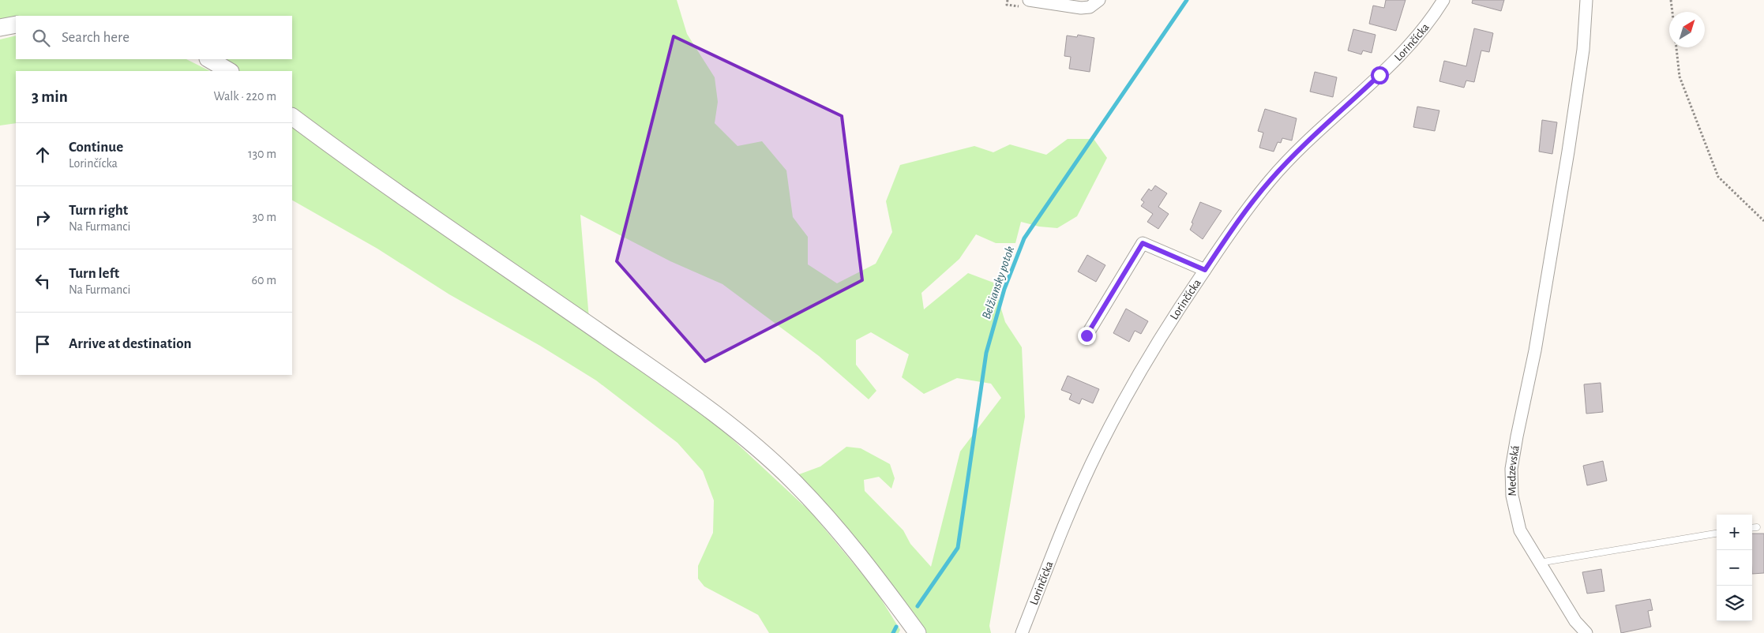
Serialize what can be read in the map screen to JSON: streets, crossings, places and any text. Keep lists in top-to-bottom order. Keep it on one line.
{"streets":{"street":["Lorinčícka","Medzevská"]},"water":["Belžiansky potok"],"north":"top right","page":{"search":"Search here","heading":["3 min","Walk · 220 m"],"list":[["Continue","Lorinčícka","130 m"],["Turn right","Na Furmanci","30 m"],["Turn left","Na Furmanci","60 m"],"Arrive at destination"],"map_buttons":["+","−"]}}
